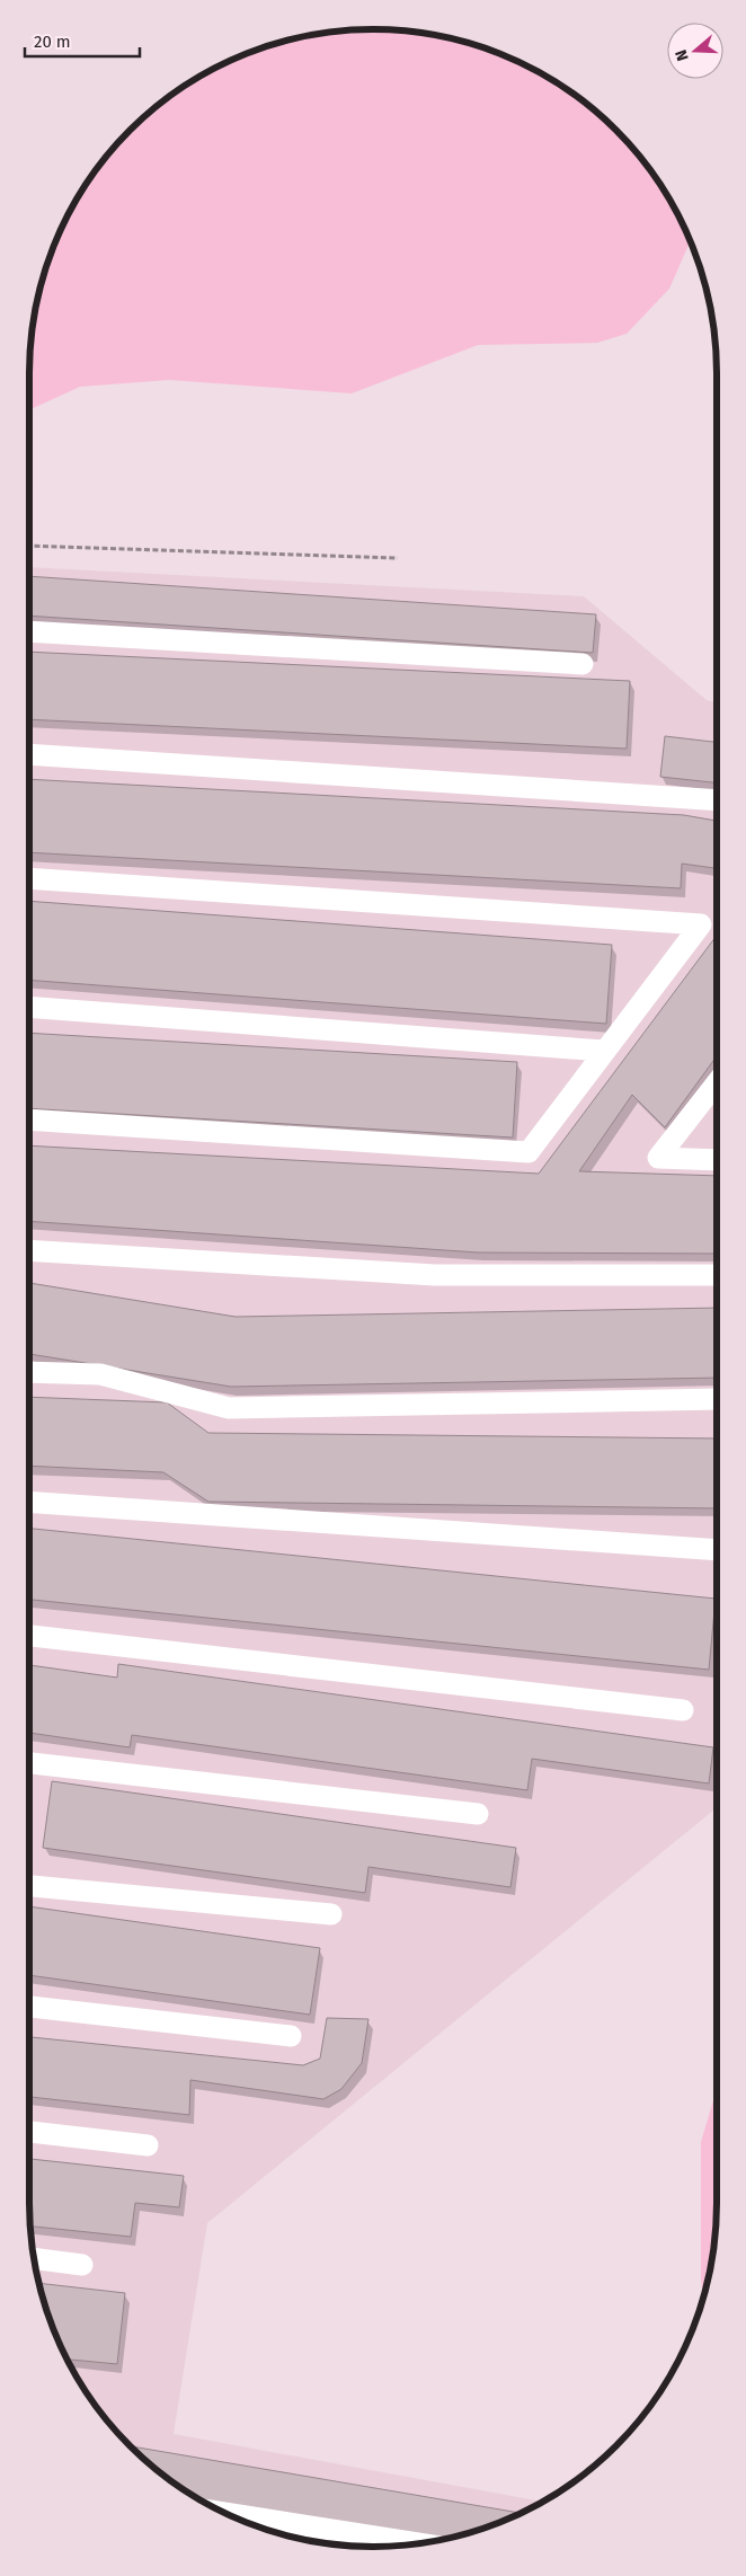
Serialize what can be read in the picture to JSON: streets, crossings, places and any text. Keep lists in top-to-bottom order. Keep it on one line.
{"scale_bar":"20 m","north":"left"}
